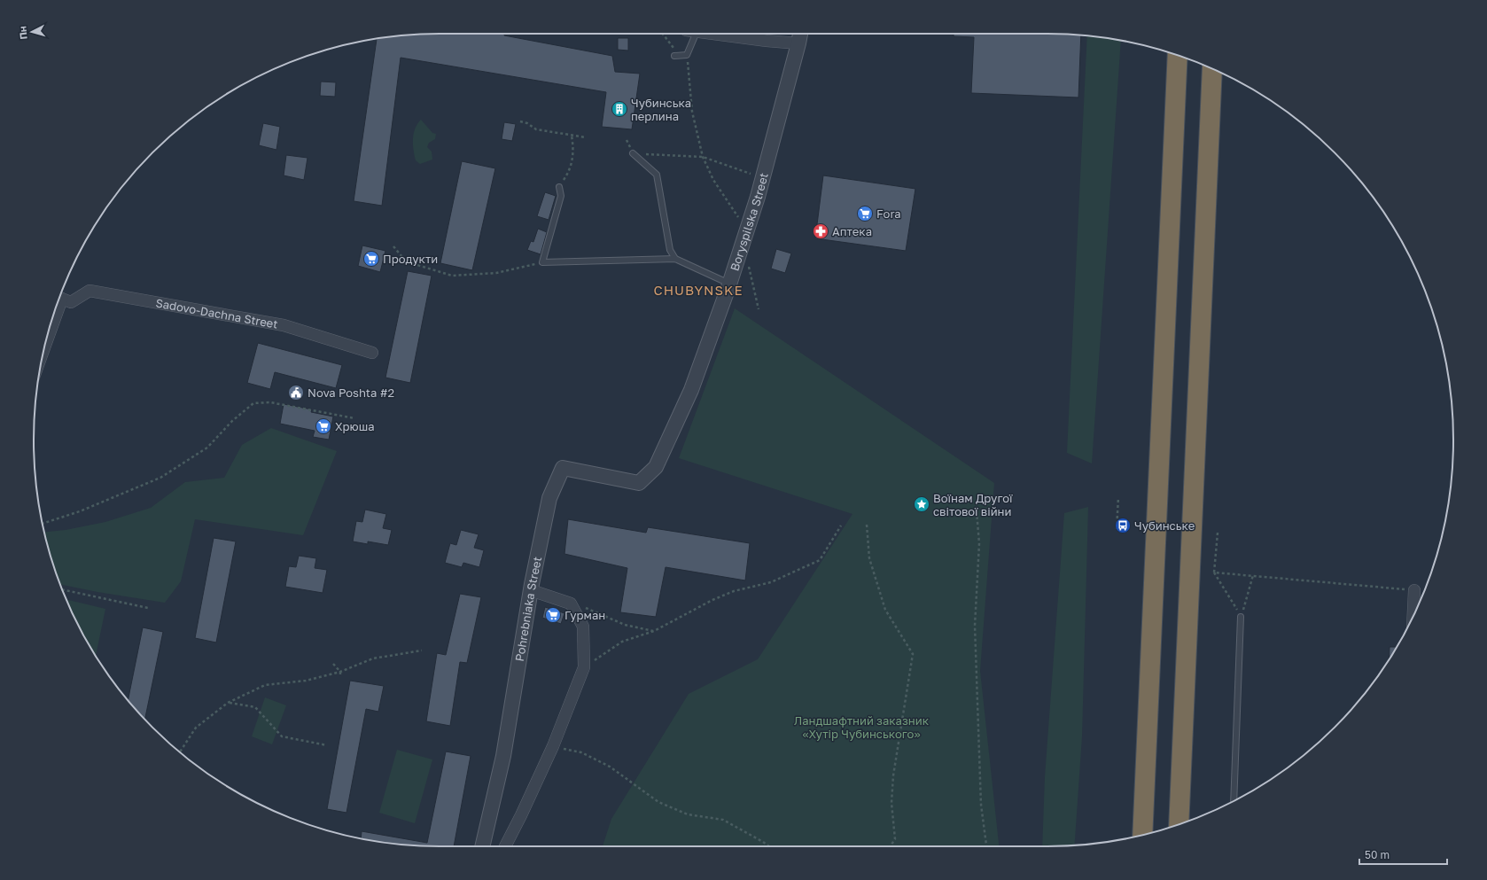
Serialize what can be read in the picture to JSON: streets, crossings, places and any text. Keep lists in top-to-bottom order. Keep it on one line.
{"streets":{"street":["Boryspilska Street","Sadovo-Dachna Street","Pohrebniaka Street"]},"crossings":[["Boryspilska Street","Pohrebniaka Street"]],"districts":["CHUBYNSKE"],"parks":["Ландшафтний заказник «Хутір Чубинського»"],"places":{"building":["Чубинська перлина"],"supermarket":["Fora","Продукти","Хрюша","Гурман"],"pharmacy":["Аптека"],"public building":["Nova Poshta #2"],"place":["Воїнам Другої світової війни"],"bus stop":["Чубинське"]},"scale_bar":"50 m","north":"left"}
